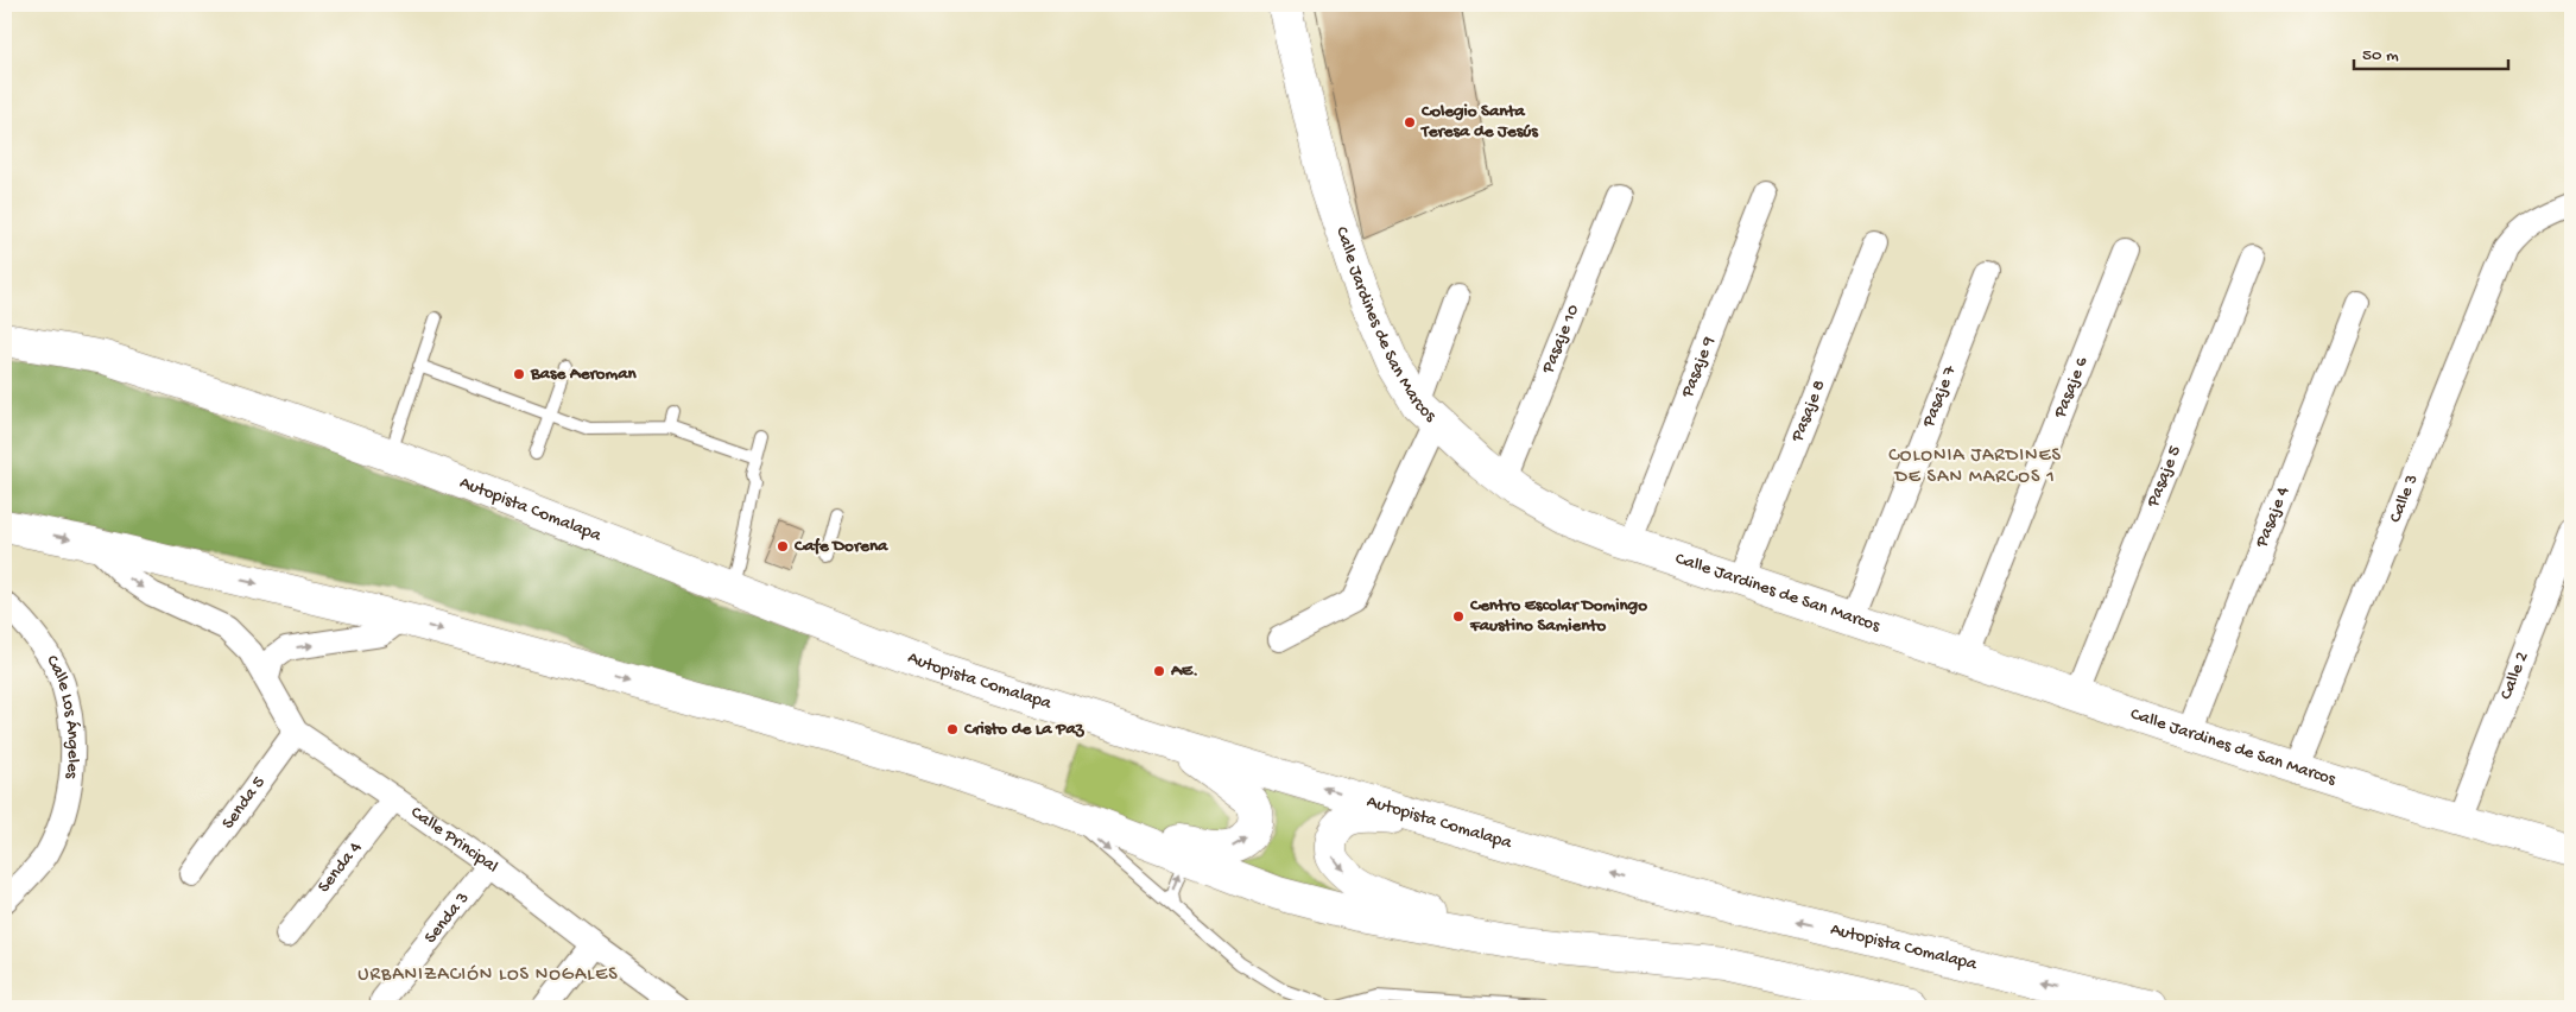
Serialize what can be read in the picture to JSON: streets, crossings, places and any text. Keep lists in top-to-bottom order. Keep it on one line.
{"streets":{"main road":["Calle Jardines de San Marcos","Autopista Comalapa"],"street":["Pasaje 10","Pasaje 9","Pasaje 6","Pasaje 7","Pasaje 8","Pasaje 5","Calle 3","Pasaje 4","Calle 2","Calle Los Ángeles","Senda 5","Calle Principal","Senda 4","Senda 3"]},"crossings":[["Calle Jardines de San Marcos","Pasaje 10"],["Calle Jardines de San Marcos","Pasaje 9"],["Calle Jardines de San Marcos","Pasaje 6"],["Calle Jardines de San Marcos","Pasaje 7"],["Calle Jardines de San Marcos","Pasaje 8"],["Calle Jardines de San Marcos","Pasaje 5"],["Calle Jardines de San Marcos","Calle 3"],["Calle Jardines de San Marcos","Pasaje 4"],["Calle Jardines de San Marcos","Calle 2"],["Senda 5","Calle Principal"],["Calle Principal","Senda 4"],["Calle Principal","Senda 3"]],"districts":["COLONIA JARDINES DE SAN MARCOS 1","URBANIZACIÓN LOS NOGALES"],"places":["Colegio Santa Teresa de Jesús","Base Aeroman","Cafe Dorena","Centro Escolar Domingo Faustino Samiento","AE.","Cristo de La Paz"],"scale_bar":"50 m"}
